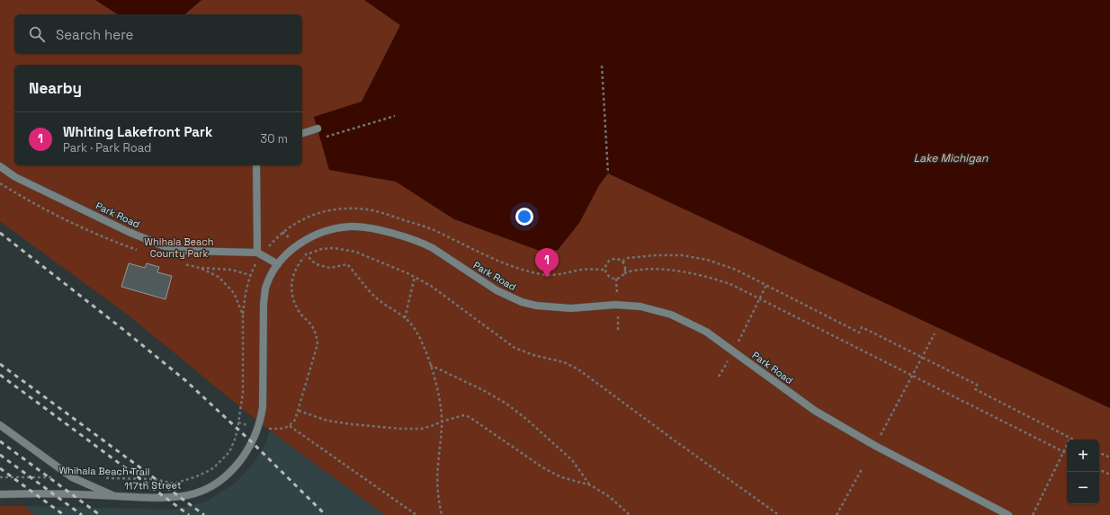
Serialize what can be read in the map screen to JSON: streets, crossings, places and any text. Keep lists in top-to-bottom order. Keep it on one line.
{"streets":{"street":["Park Road","117th Street"],"path":["Whihala Beach Trail"]},"crossings":[["Park Road","117th Street"]],"water":["Lake Michigan"],"parks":["Whihala Beach County Park"],"page":{"search":"Search here","heading":"Nearby","list":[{"mark":"1","name":"Whiting Lakefront Park","note":"Park · Park Road","value":"30 m"}],"pins":"1","map_buttons":["+","−"]}}
